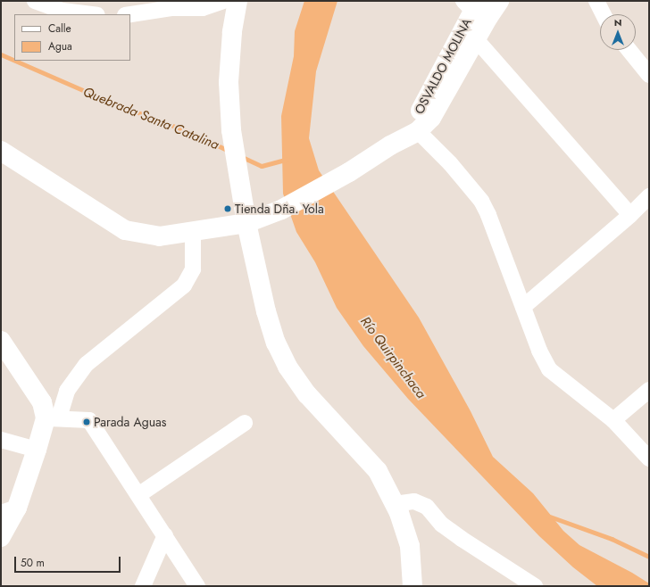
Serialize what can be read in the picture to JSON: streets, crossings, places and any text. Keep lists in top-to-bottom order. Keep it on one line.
{"streets":{"main road":["OSVALDO MOLINA"]},"water":["Quebrada Santa Catalina","Río Quirpinchaca"],"places":["Tienda Dña. Yola","Parada Aguas"],"legend":["Calle","Agua"],"scale_bar":"50 m","north":"top"}
